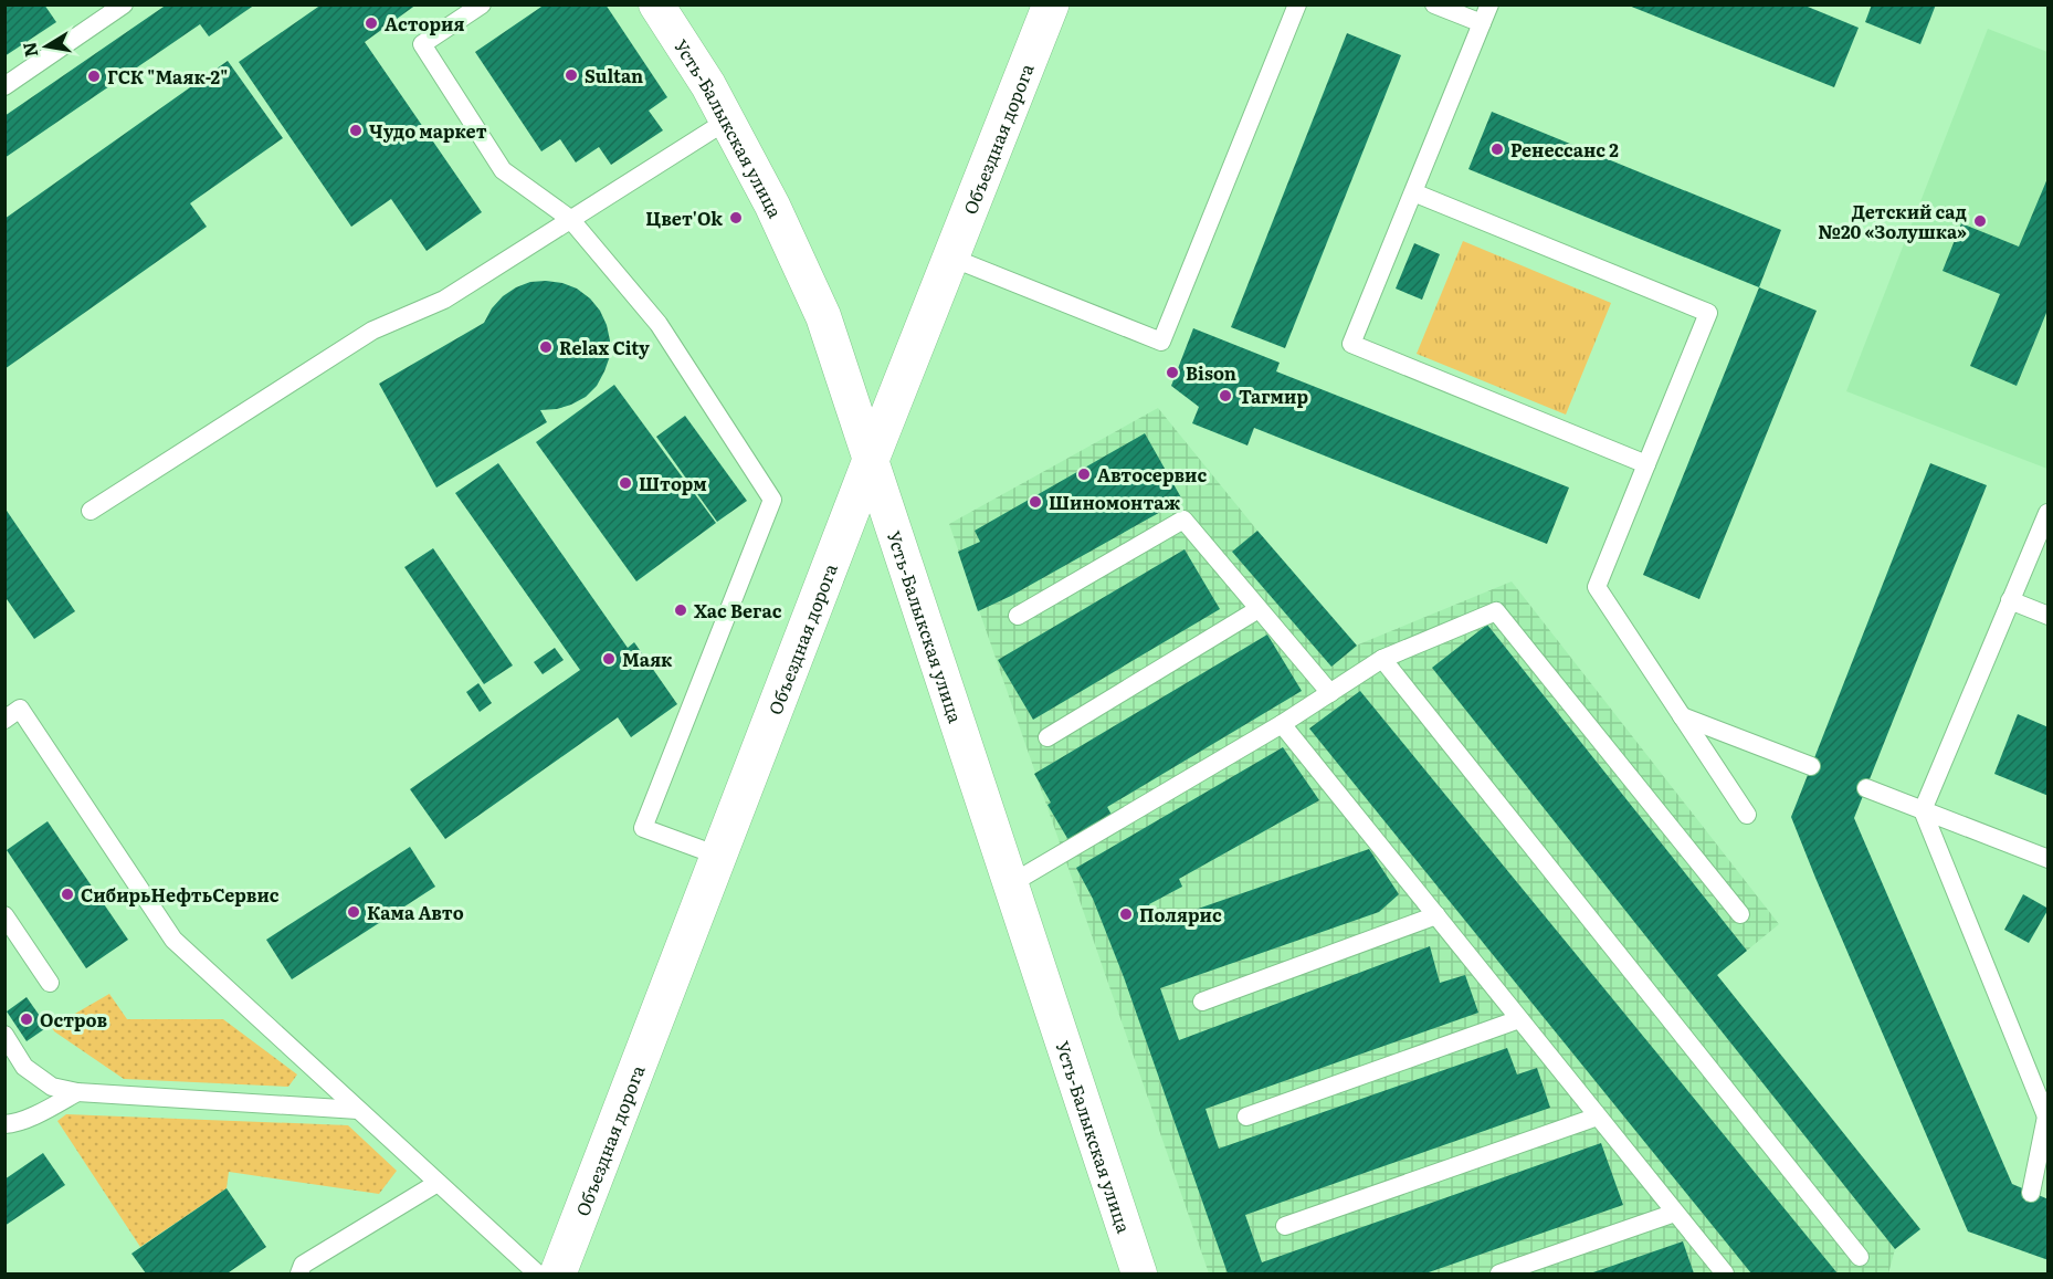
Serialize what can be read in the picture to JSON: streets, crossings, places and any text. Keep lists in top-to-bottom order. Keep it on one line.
{"streets":{"main road":["Объездная дорога"],"street":["Усть-Балыкская улица"]},"crossings":[["Усть-Балыкская улица","Объездная дорога"]],"places":["Астория","Sultan","ГСК \"Маяк-2\"","Чудо маркет","Ренессанс 2","Цвет'Ok","Детский сад №20 «Золушка»","Relax City","Bison","Тагмир","Автосервис","Шторм","Шиномонтаж","Хас Вегас","Маяк","СибирьНефтьСервис","Кама Авто","Полярис","Остров"],"north":"left"}
